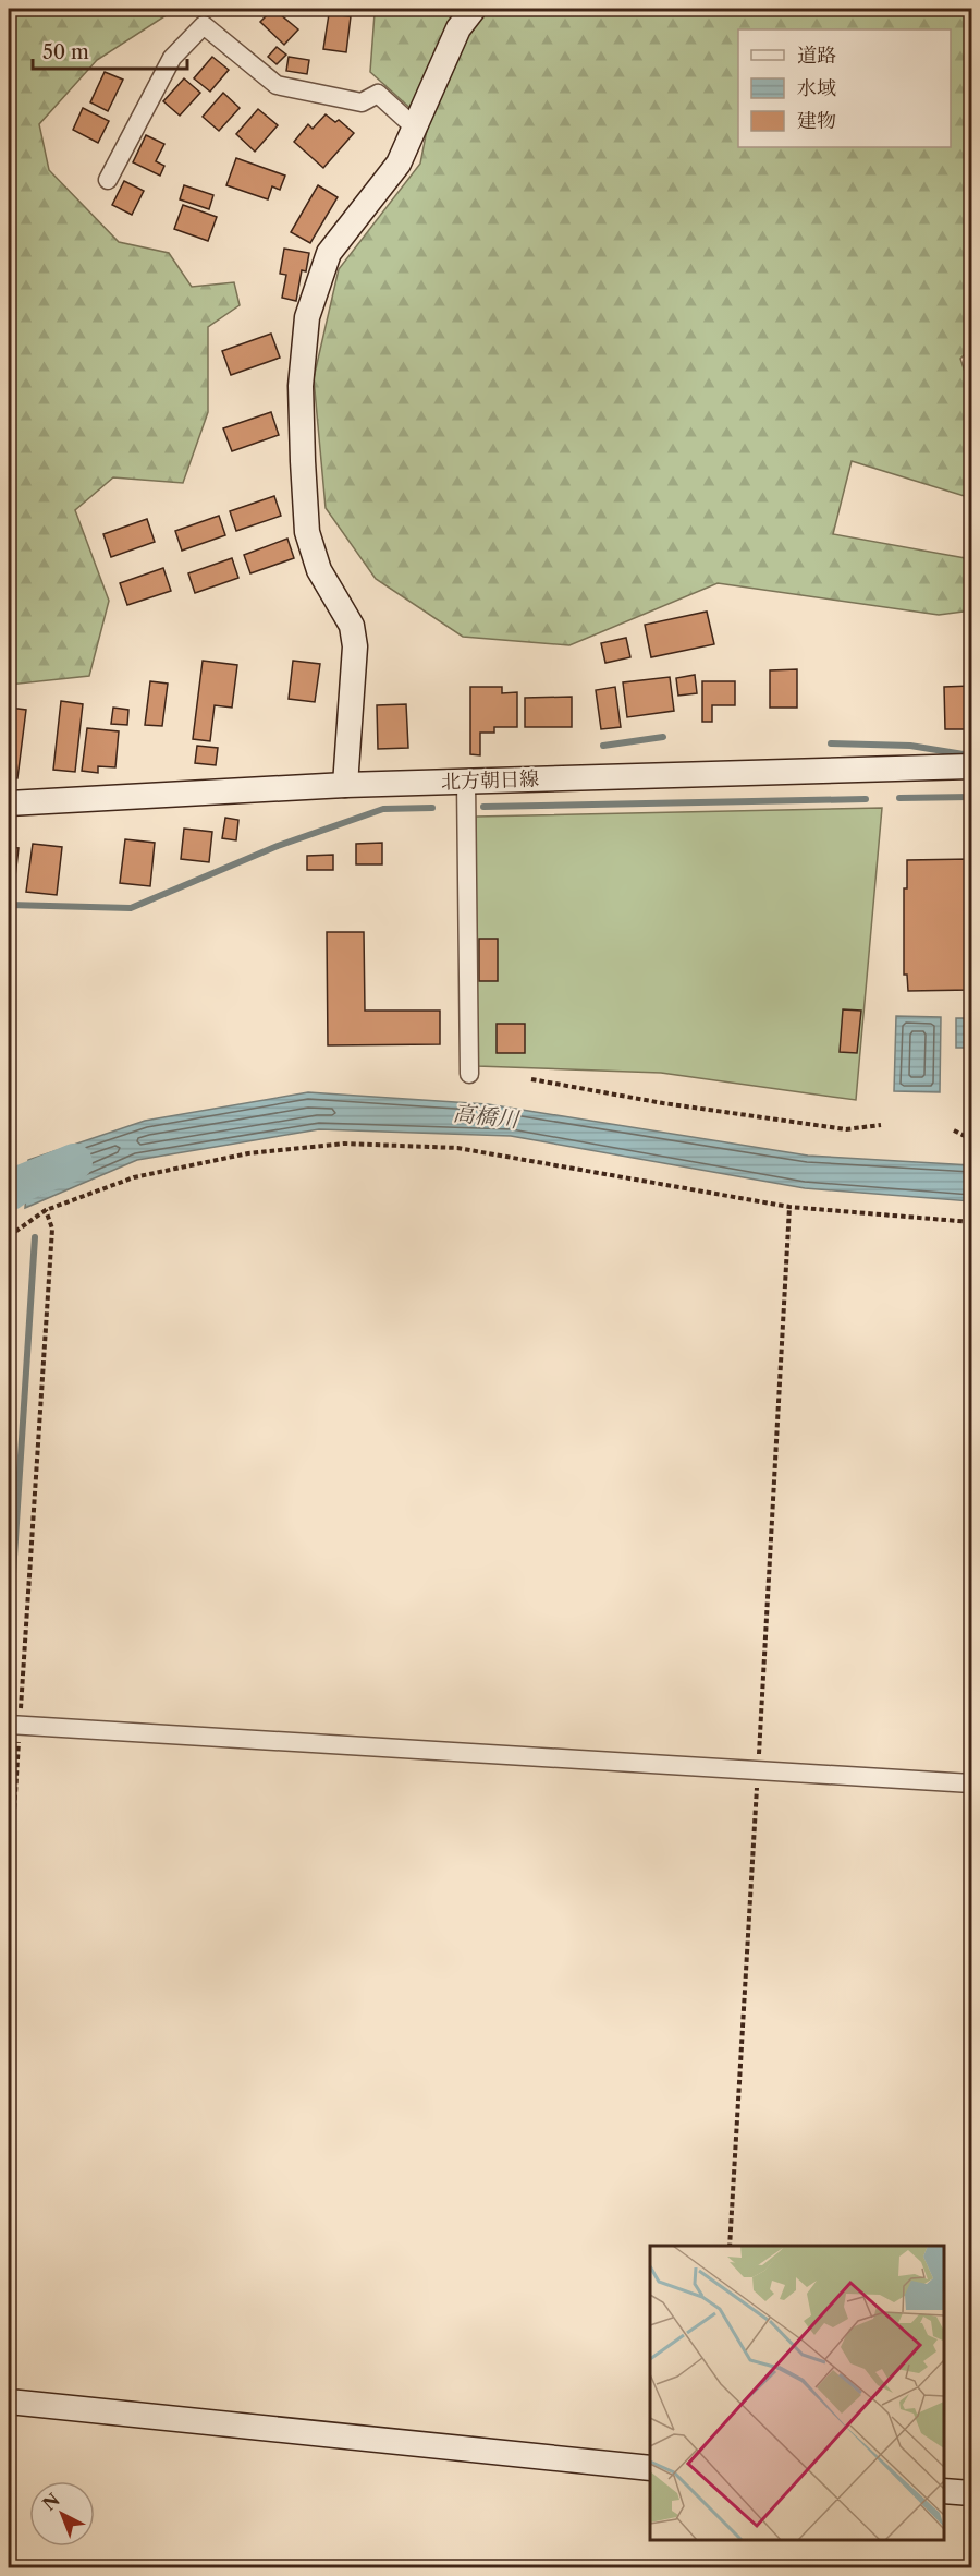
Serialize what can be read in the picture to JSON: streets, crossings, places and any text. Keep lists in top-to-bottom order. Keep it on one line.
{"streets":{"street":["北方朝日線"]},"water":["高橋川"],"legend":["道路","水域","建物"],"scale_bar":"50 m","north":"top left"}
